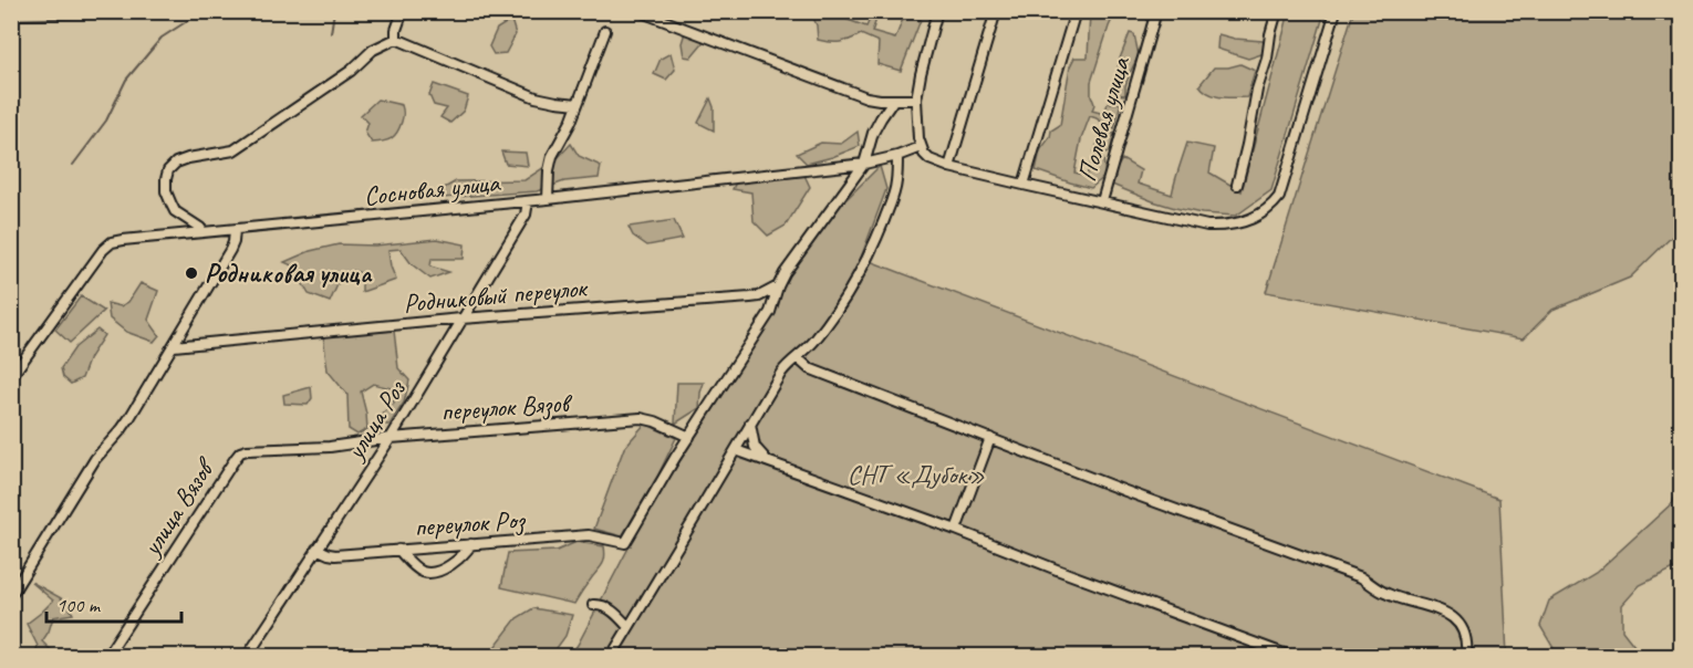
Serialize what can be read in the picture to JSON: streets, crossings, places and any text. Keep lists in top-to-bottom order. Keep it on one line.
{"streets":{"street":["Полевая улица","Сосновая улица","Родниковый переулок","переулок Вязов","улица Роз","улица Вязов","переулок Роз"]},"crossings":[["Сосновая улица","улица Роз"],["Родниковый переулок","улица Роз"],["переулок Вязов","улица Роз"],["переулок Вязов","улица Вязов"],["переулок Вязов","переулок Роз"],["улица Роз","переулок Роз"]],"parks":["СНТ «Дубок»"],"places":["Родниковая улица"],"scale_bar":"100 m"}
